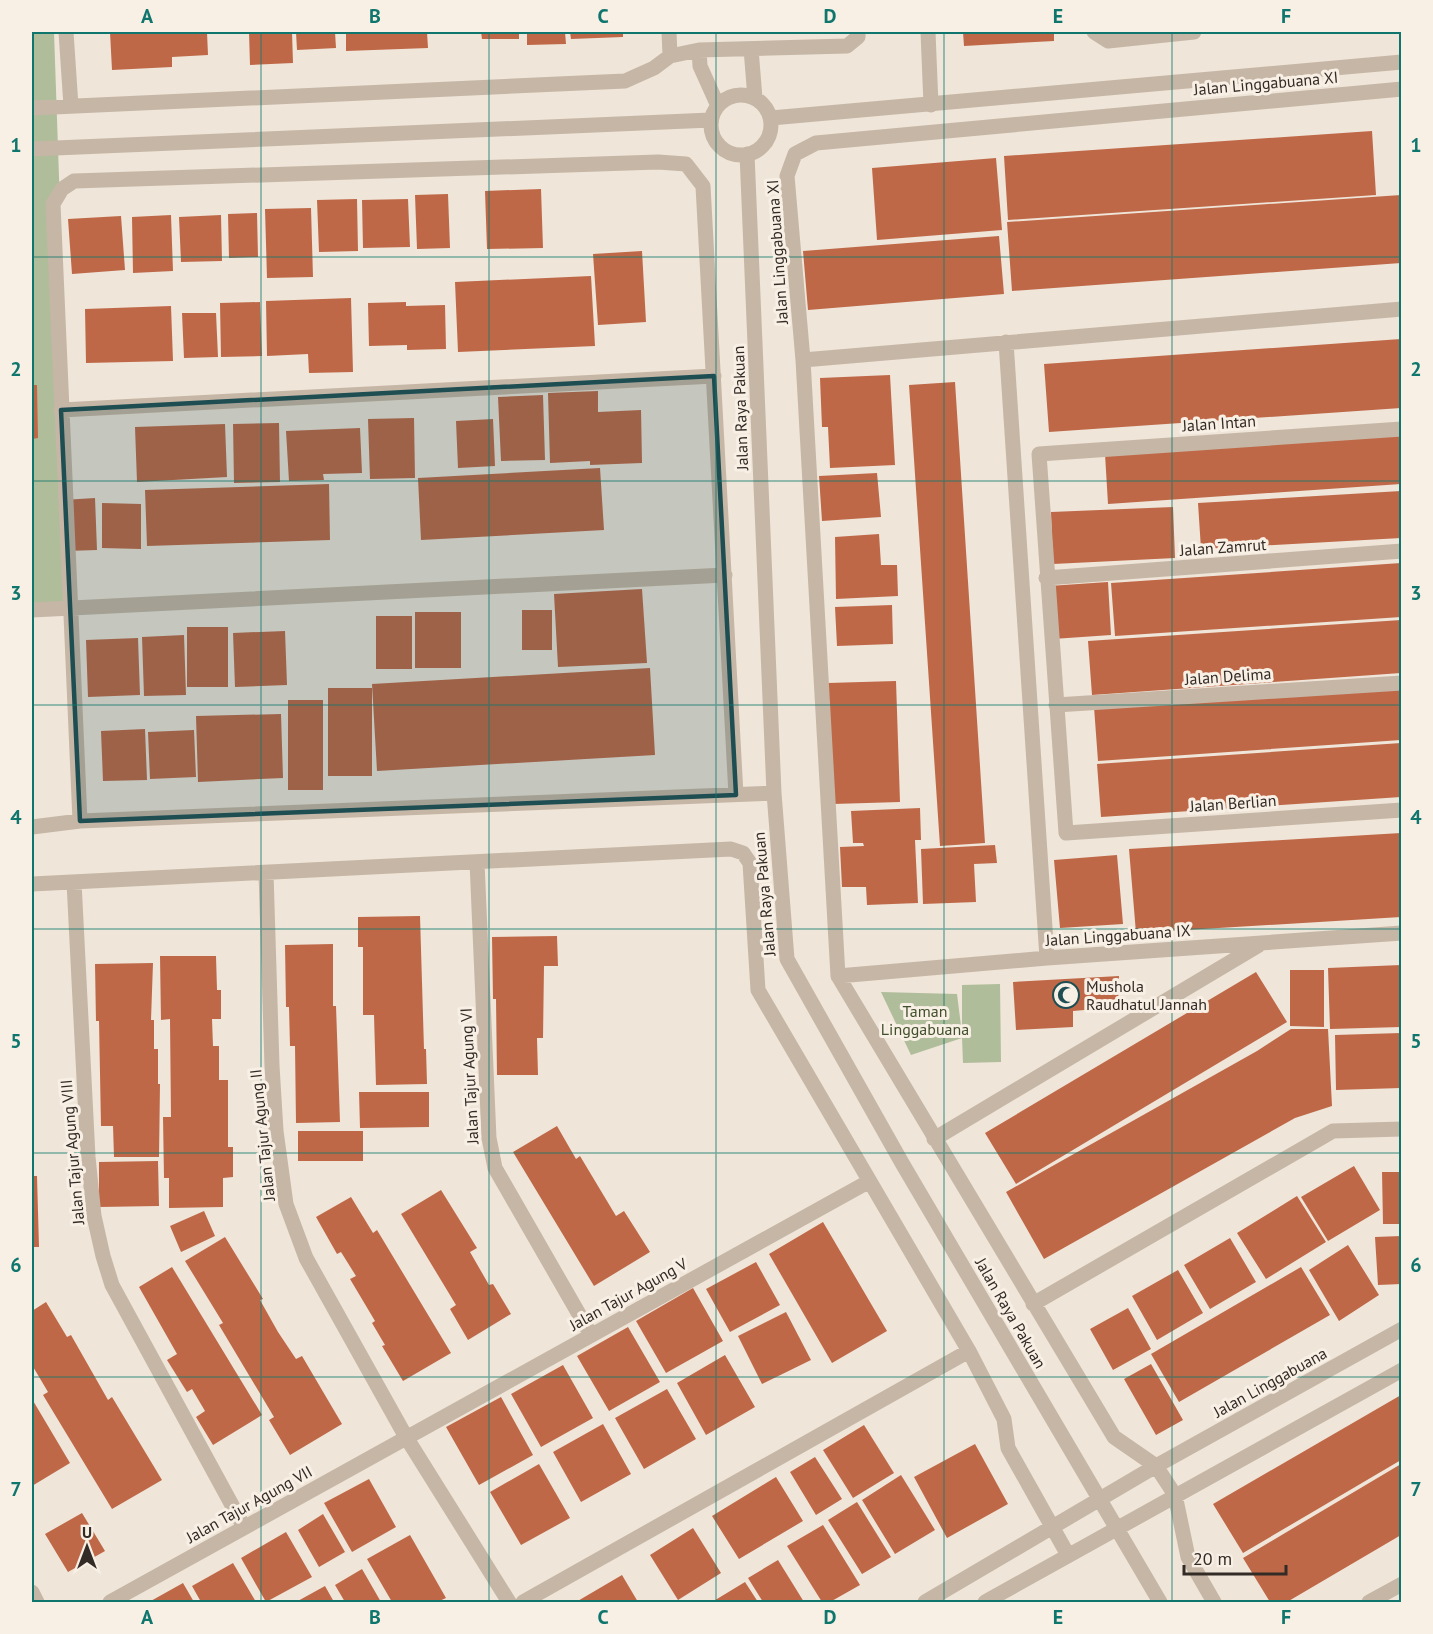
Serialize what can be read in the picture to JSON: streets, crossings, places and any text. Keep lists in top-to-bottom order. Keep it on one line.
{"streets":{"street":["Jalan Linggabuana XI","Jalan Raya Pakuan","Jalan Intan","Jalan Zamrut","Jalan Delima","Jalan Berlian","Jalan Linggabuana IX","Jalan Tajur Agung VI","Jalan Tajur Agung II","Jalan Tajur Agung VIII","Jalan Tajur Agung V","Jalan Linggabuana","Jalan Tajur Agung VII"]},"crossings":[["Jalan Linggabuana XI","Jalan Linggabuana IX"],["Jalan Raya Pakuan","Jalan Linggabuana"],["Jalan Intan","Jalan Zamrut"],["Jalan Delima","Jalan Berlian"],["Jalan Tajur Agung VI","Jalan Tajur Agung V"],["Jalan Tajur Agung II","Jalan Tajur Agung V"],["Jalan Tajur Agung II","Jalan Tajur Agung VII"],["Jalan Tajur Agung VIII","Jalan Tajur Agung VII"],["Jalan Tajur Agung V","Jalan Tajur Agung VII"]],"parks":["Taman Linggabuana"],"places":{"mosque":["Mushola Raudhatul Jannah"]},"scale_bar":"20 m","north":"top","grid":{"columns":["A","B","C","D","E","F"],"rows":["1","2","3","4","5","6","7"]}}
